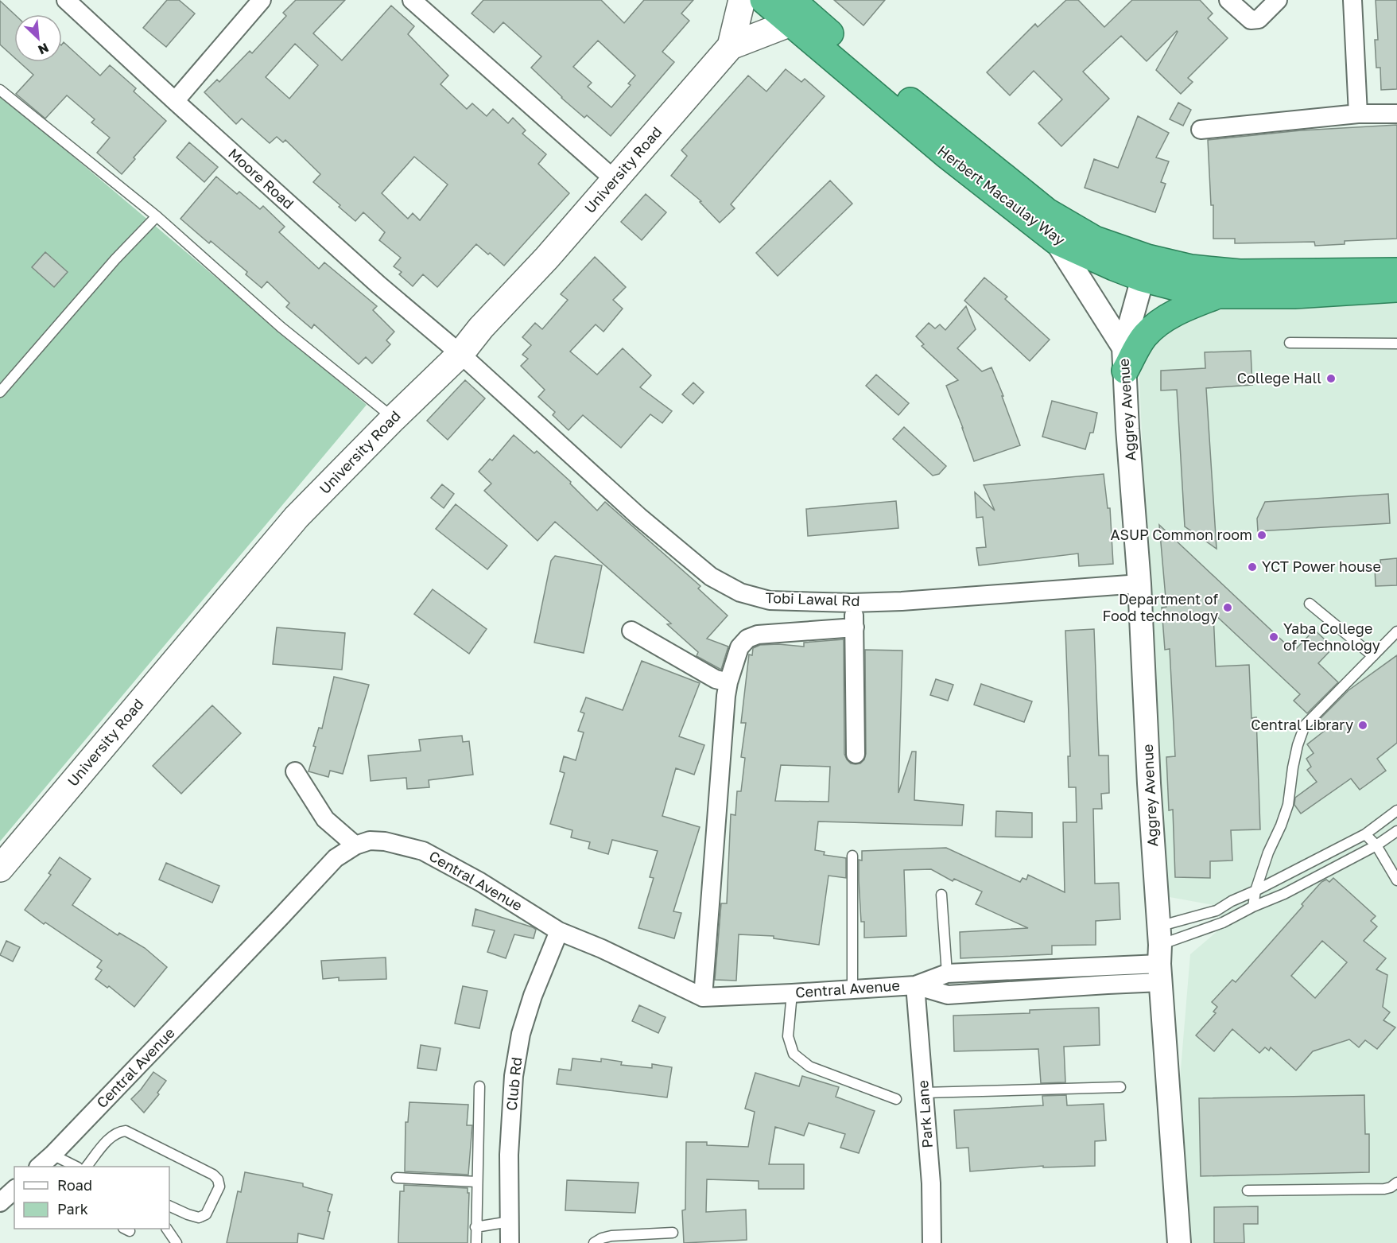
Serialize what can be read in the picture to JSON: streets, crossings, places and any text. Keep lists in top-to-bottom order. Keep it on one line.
{"streets":{"highway":["Herbert Macaulay Way"],"main road":["University Road"],"street":["Moore Road","Aggrey Avenue","Tobi Lawal Rd","Central Avenue","Club Rd","Park Lane"]},"crossings":[["University Road","Moore Road"],["University Road","Tobi Lawal Rd"],["Moore Road","Tobi Lawal Rd"],["Aggrey Avenue","Tobi Lawal Rd"],["Aggrey Avenue","Central Avenue"],["Central Avenue","Club Rd"],["Central Avenue","Park Lane"]],"places":["College Hall","ASUP Common room","YCT Power house","Department of Food technology","Yaba College of Technology","Central Library"],"legend":["Road","Park"],"north":"bottom right"}
